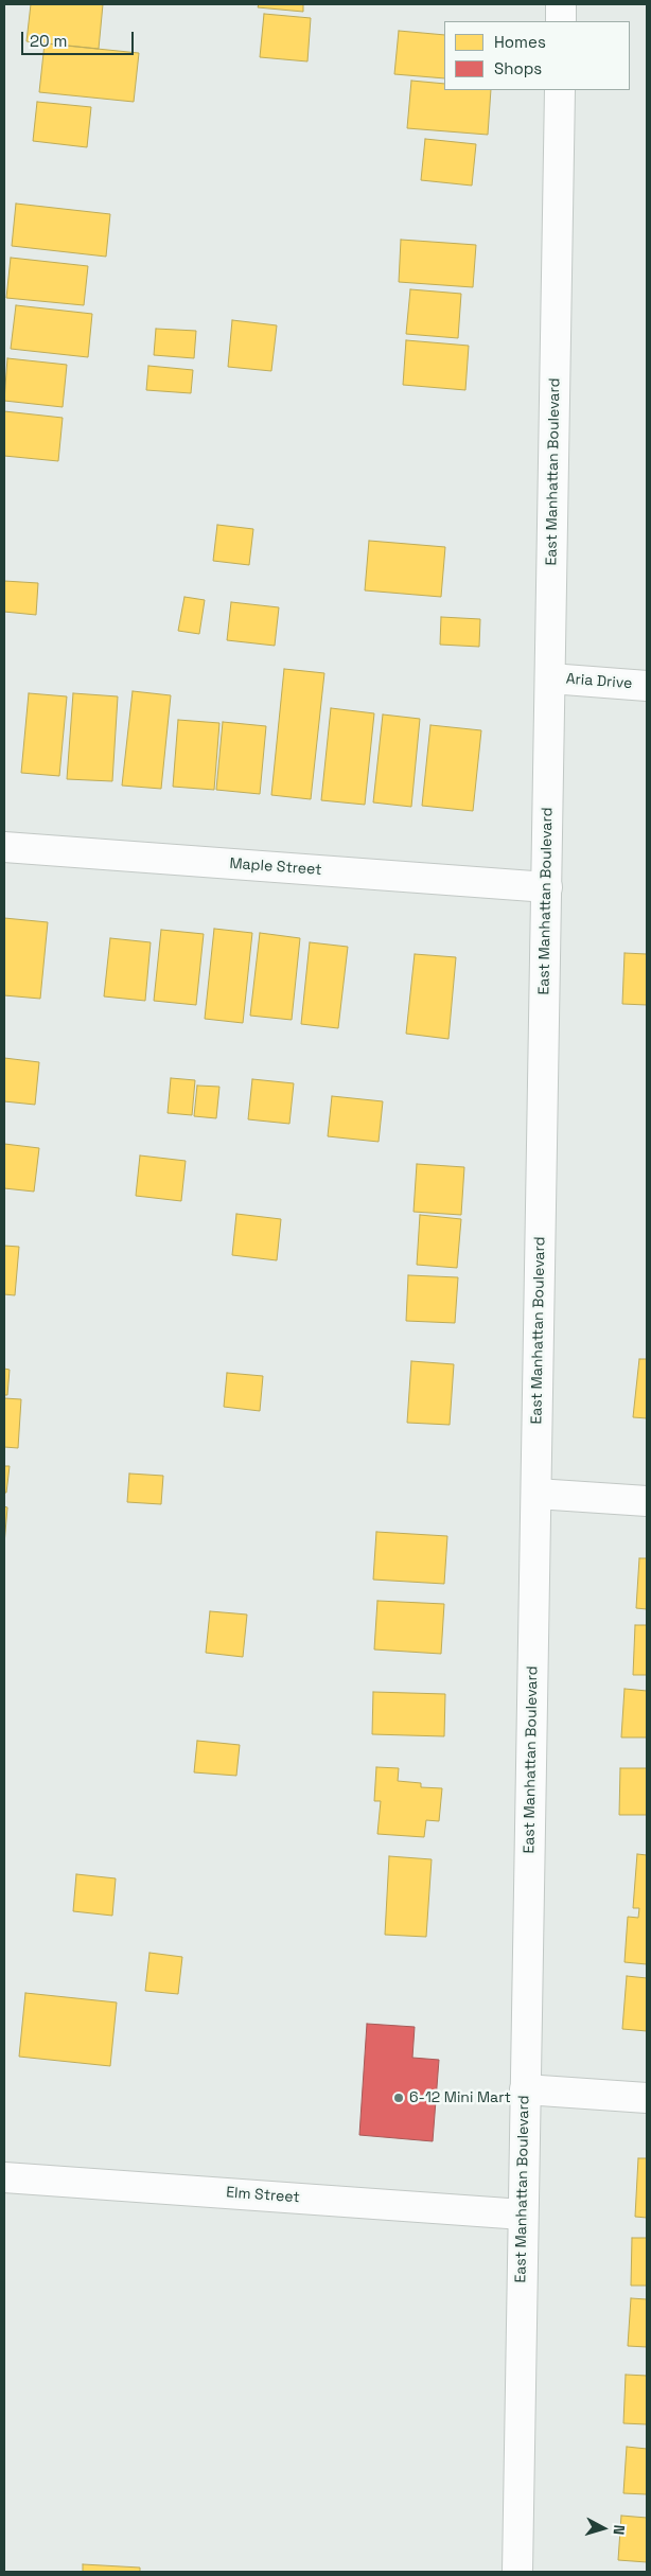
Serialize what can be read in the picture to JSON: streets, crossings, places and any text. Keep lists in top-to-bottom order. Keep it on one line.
{"streets":{"main road":["East Manhattan Boulevard","Aria Drive","Maple Street","Elm Street"]},"crossings":[["East Manhattan Boulevard","Aria Drive"],["East Manhattan Boulevard","Maple Street"],["East Manhattan Boulevard","Elm Street"]],"places":["6-12 Mini Mart"],"legend":["Homes","Shops"],"scale_bar":"20 m","north":"right"}
